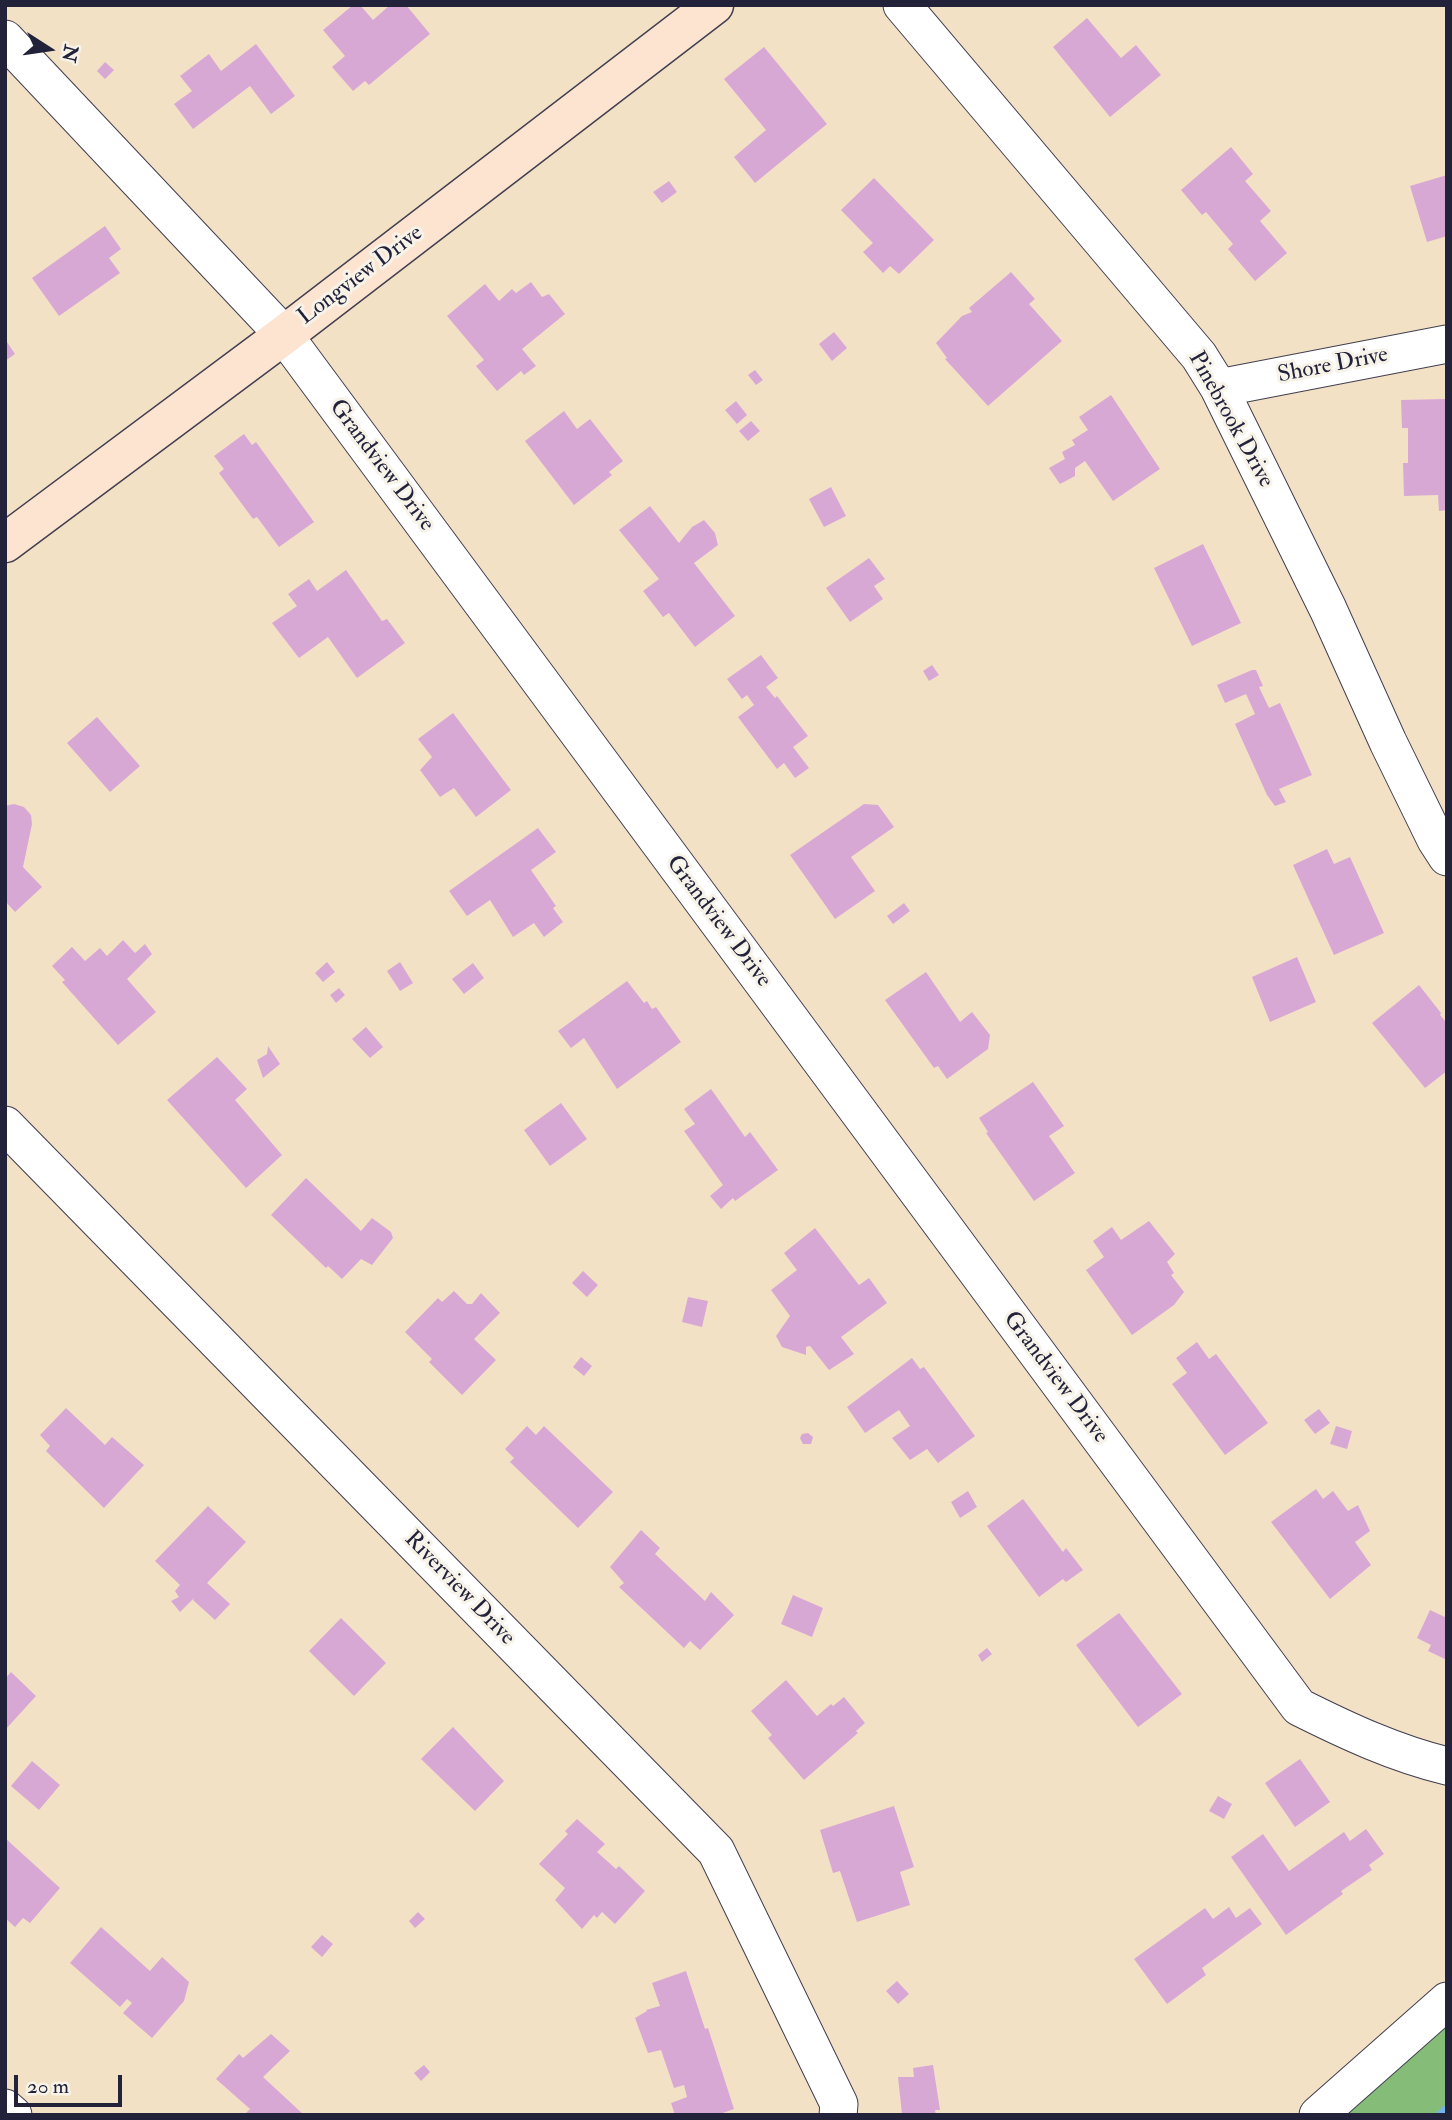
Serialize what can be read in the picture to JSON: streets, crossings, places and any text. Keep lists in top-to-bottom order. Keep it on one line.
{"streets":{"street":["Longview Drive","Shore Drive","Pinebrook Drive","Grandview Drive","Riverview Drive"]},"crossings":[["Longview Drive","Grandview Drive"],["Shore Drive","Pinebrook Drive"]],"scale_bar":"20 m","north":"right"}
